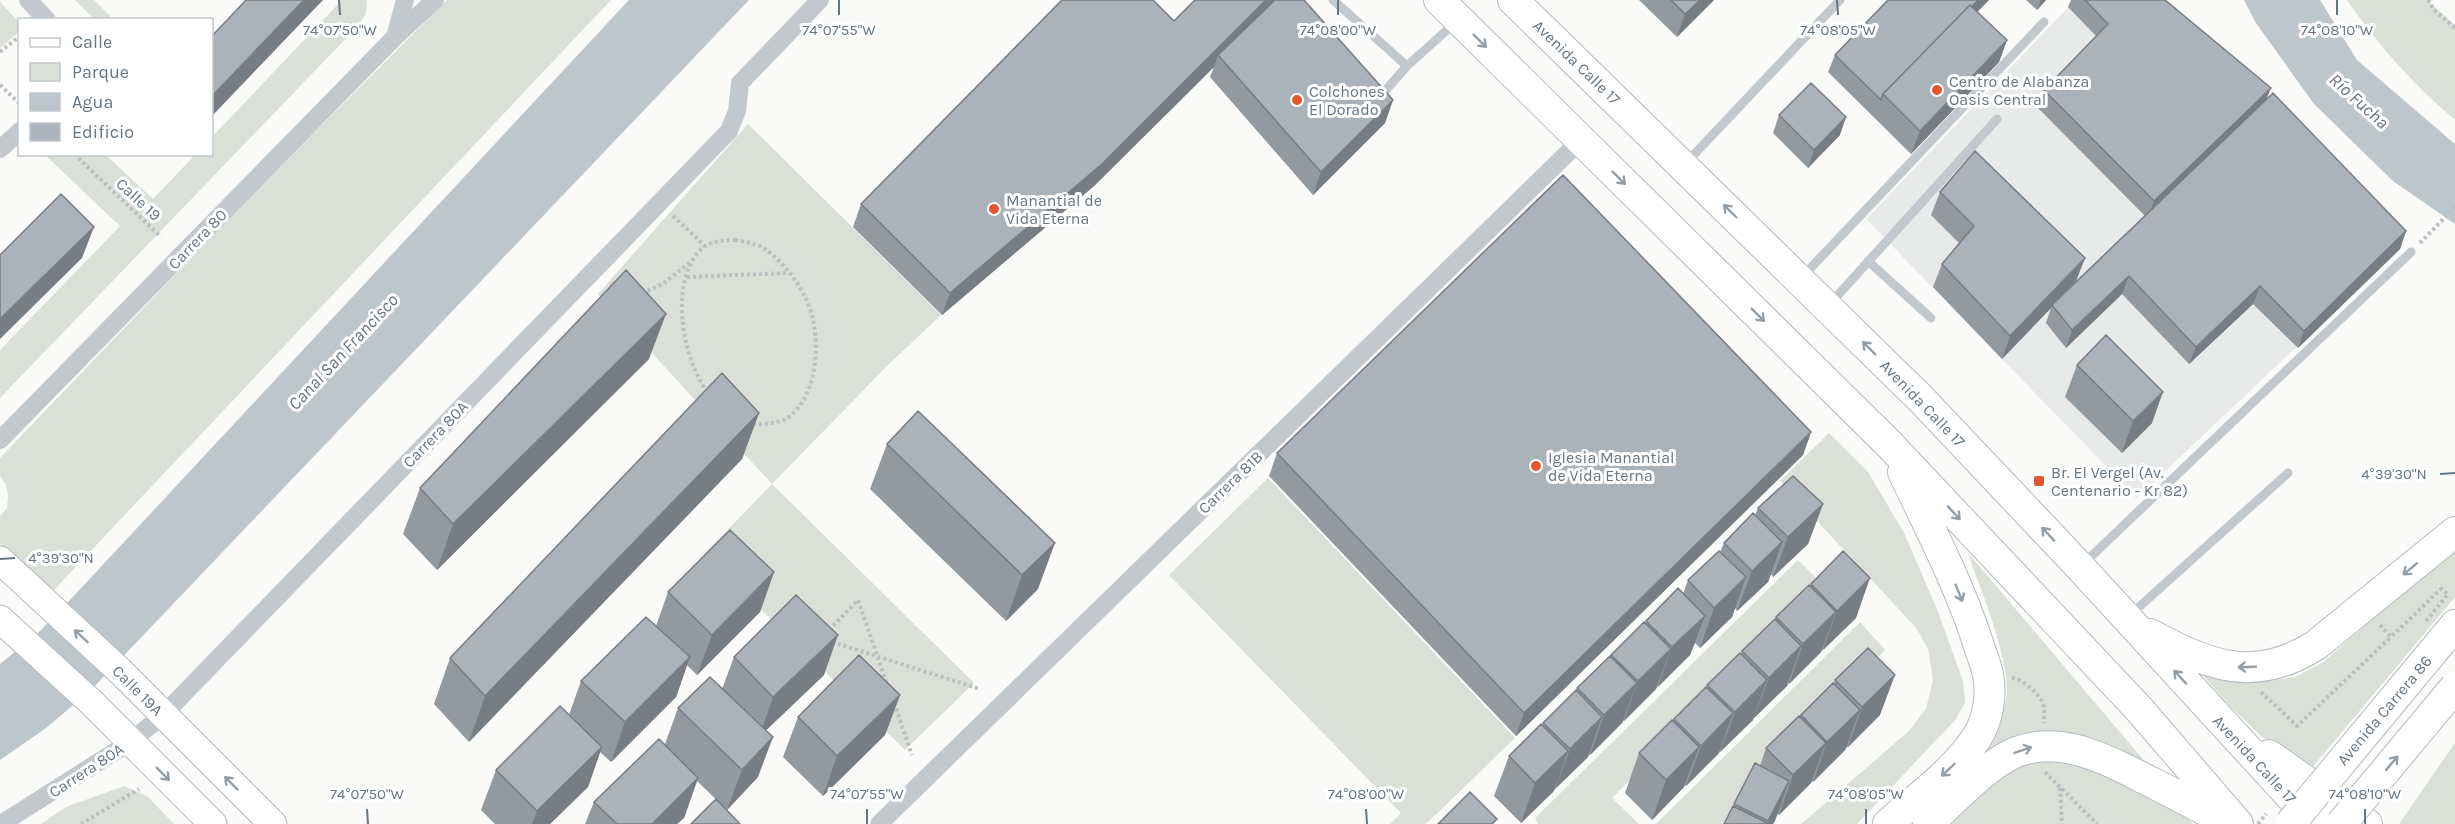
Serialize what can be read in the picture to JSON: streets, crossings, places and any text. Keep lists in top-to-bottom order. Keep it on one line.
{"streets":{"main road":["Avenida Calle 17","Avenida Carrera 86"],"street":["Carrera 80","Carrera 80A","Carrera 81B","Calle 19A"],"path":["Calle 19"]},"crossings":[["Carrera 80A","Calle 19A"]],"water":["Río Fucha","Canal San Francisco"],"places":{"other":["Centro de Alabanza Oasis Central","Colchones El Dorado","Manantial de Vida Eterna","Iglesia Manantial de Vida Eterna"],"transit":["Br. El Vergel (Av. Centenario - Kr 82)"]},"legend":["Calle","Parque","Agua","Edificio"],"coordinates":["74°07'50\"W","74°07'55\"W","74°08'00\"W","74°08'05\"W","74°08'10\"W","4°39'30\"N"]}
